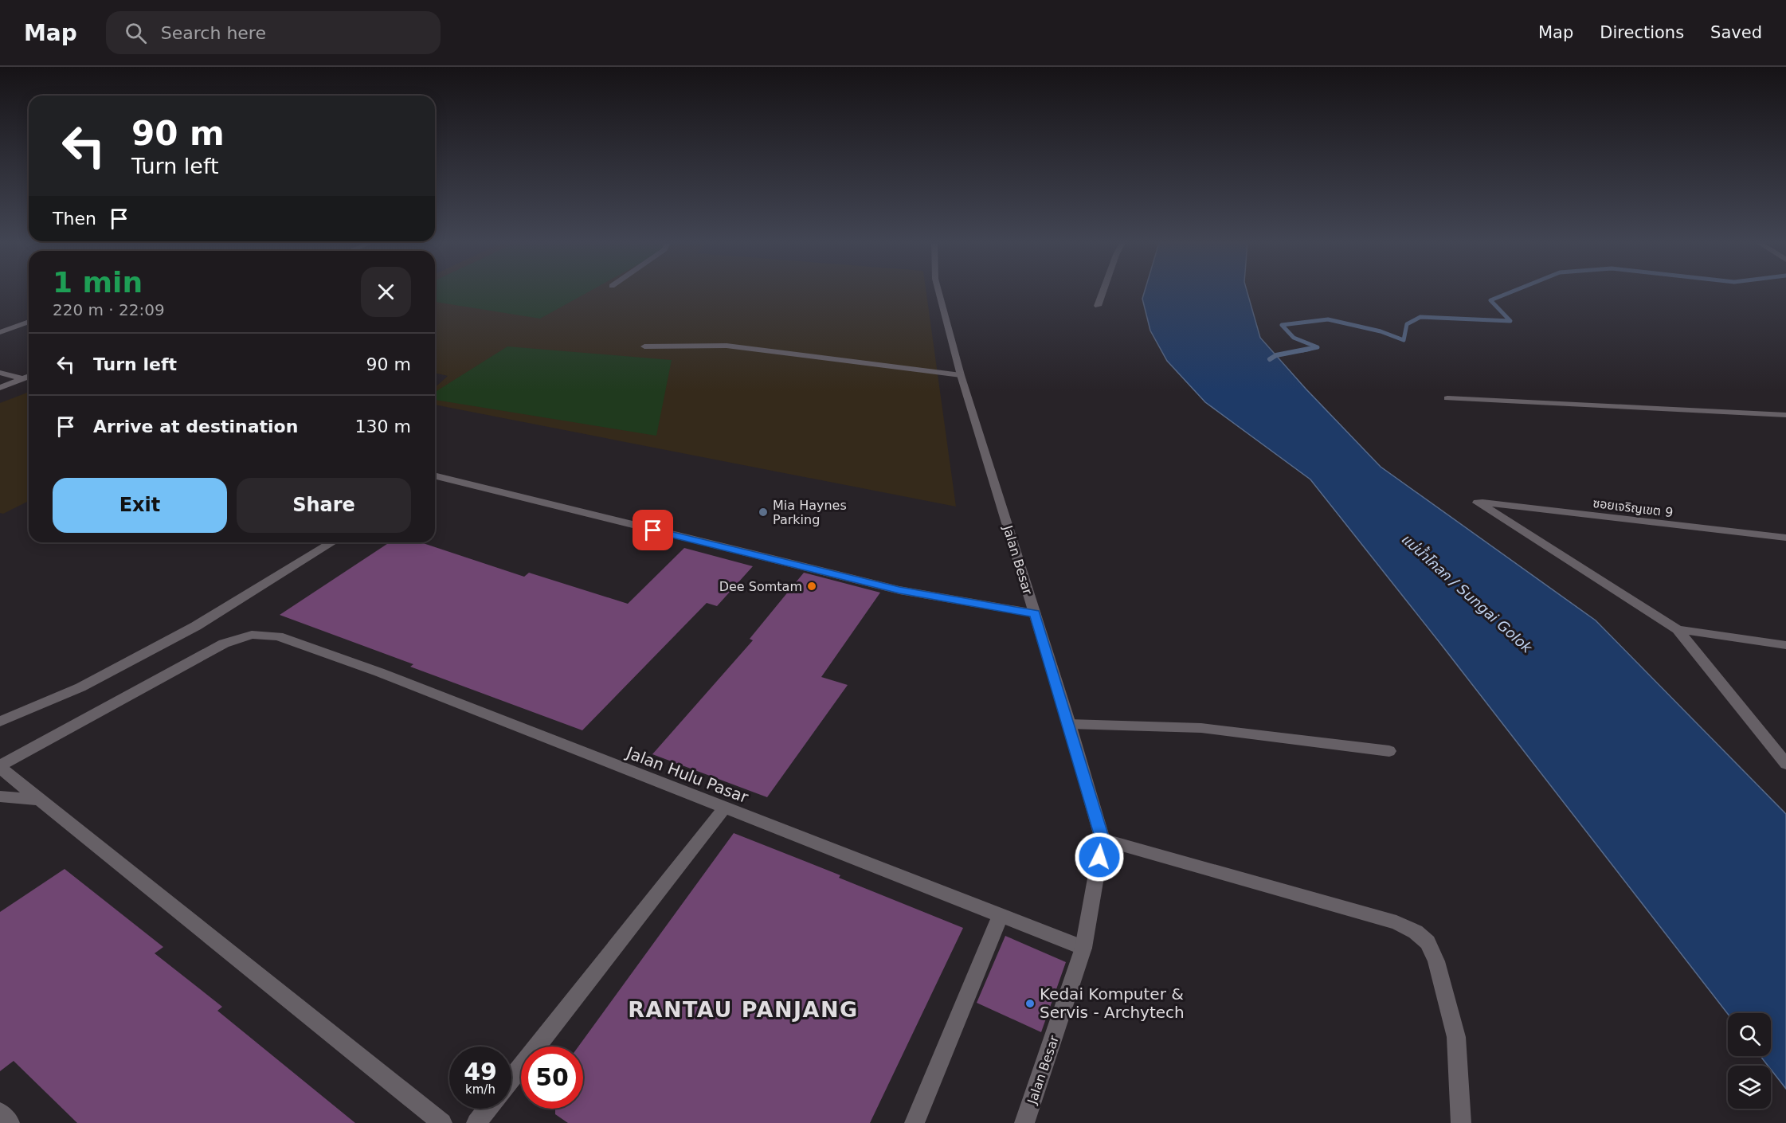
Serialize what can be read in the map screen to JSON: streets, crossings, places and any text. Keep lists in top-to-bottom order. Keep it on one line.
{"streets":{"street":["ซอยเจริญเขต 9","Jalan Besar","Jalan Hulu Pasar"]},"crossings":[["Jalan Besar","Jalan Hulu Pasar"]],"districts":["RANTAU PANJANG"],"water":["แม่น้ำโกลก / Sungai Golok"],"places":["Mia Haynes Parking","Dee Somtam","Kedai Komputer & Servis - Archytech"],"page":{"header":"Map","search":"Search here","nav":["Map","Directions","Saved"],"turn":["90 m","Turn left"],"then":"Then","heading":["1 min","220 m · 22:09"],"list":[{"name":"Turn left","value":"90 m"},{"name":"Arrive at destination","value":"130 m"}],"buttons":["Exit","Share"],"speed":"49 km/h","limit":"50"}}
